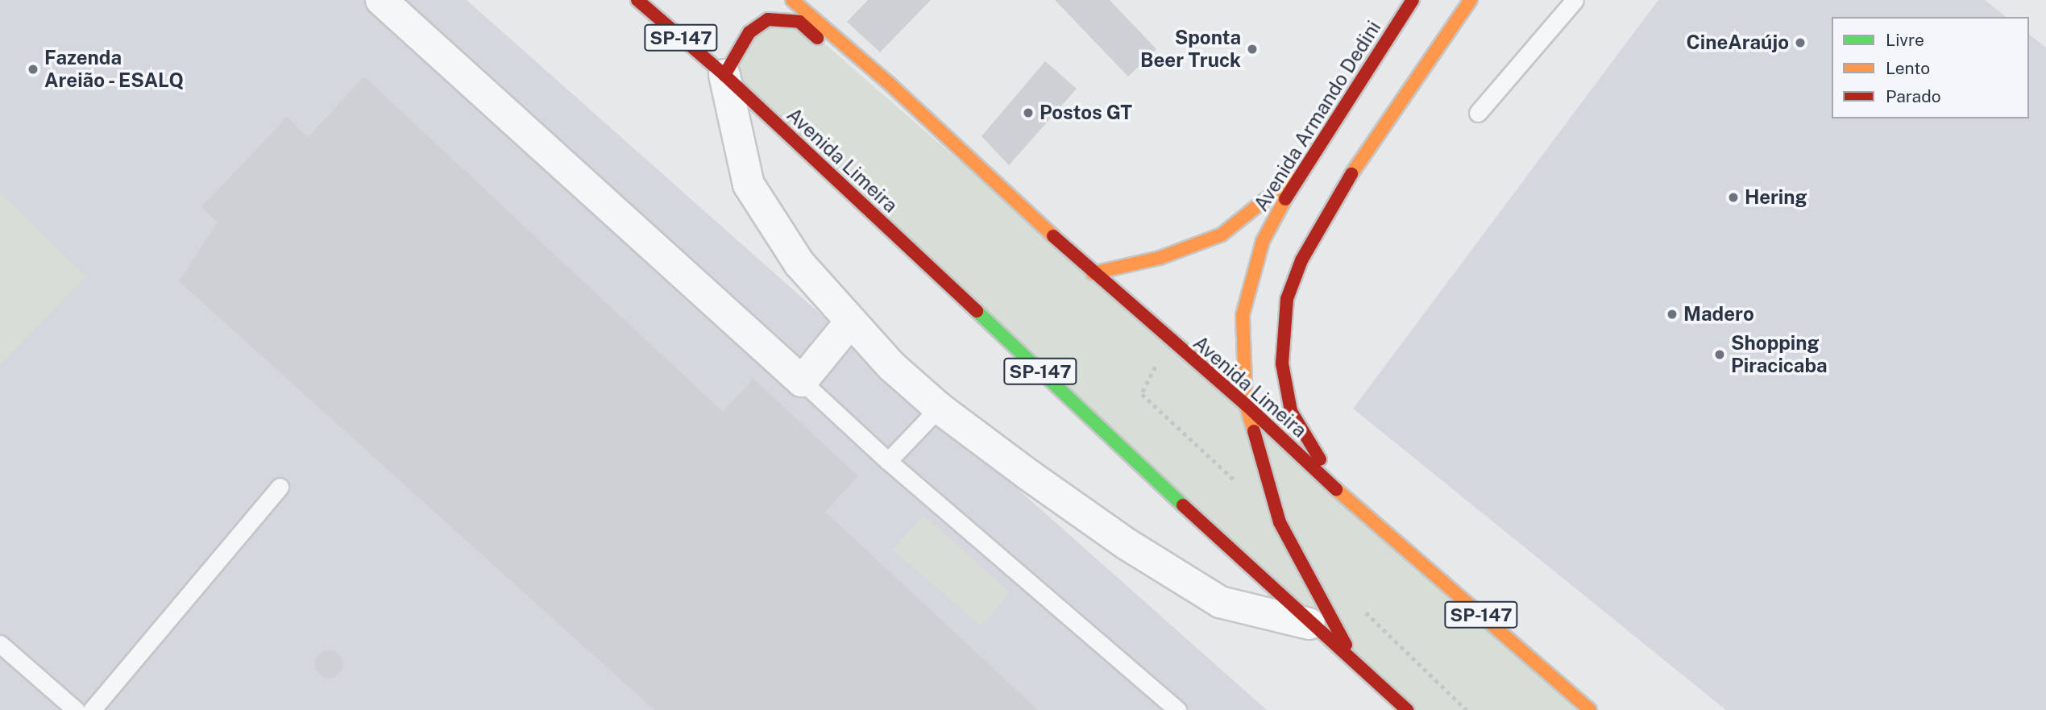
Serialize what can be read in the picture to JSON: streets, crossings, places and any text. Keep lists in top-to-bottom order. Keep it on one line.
{"streets":{"highway":["SP-147","Avenida Armando Dedini","Avenida Limeira"]},"crossings":[["SP-147","Avenida Limeira"],["Avenida Armando Dedini","Avenida Limeira"]],"places":["CineAraújo","Sponta Beer Truck","Fazenda Areião - ESALQ","Postos GT","Hering","Madero","Shopping Piracicaba"],"legend":["Livre","Lento","Parado"]}
